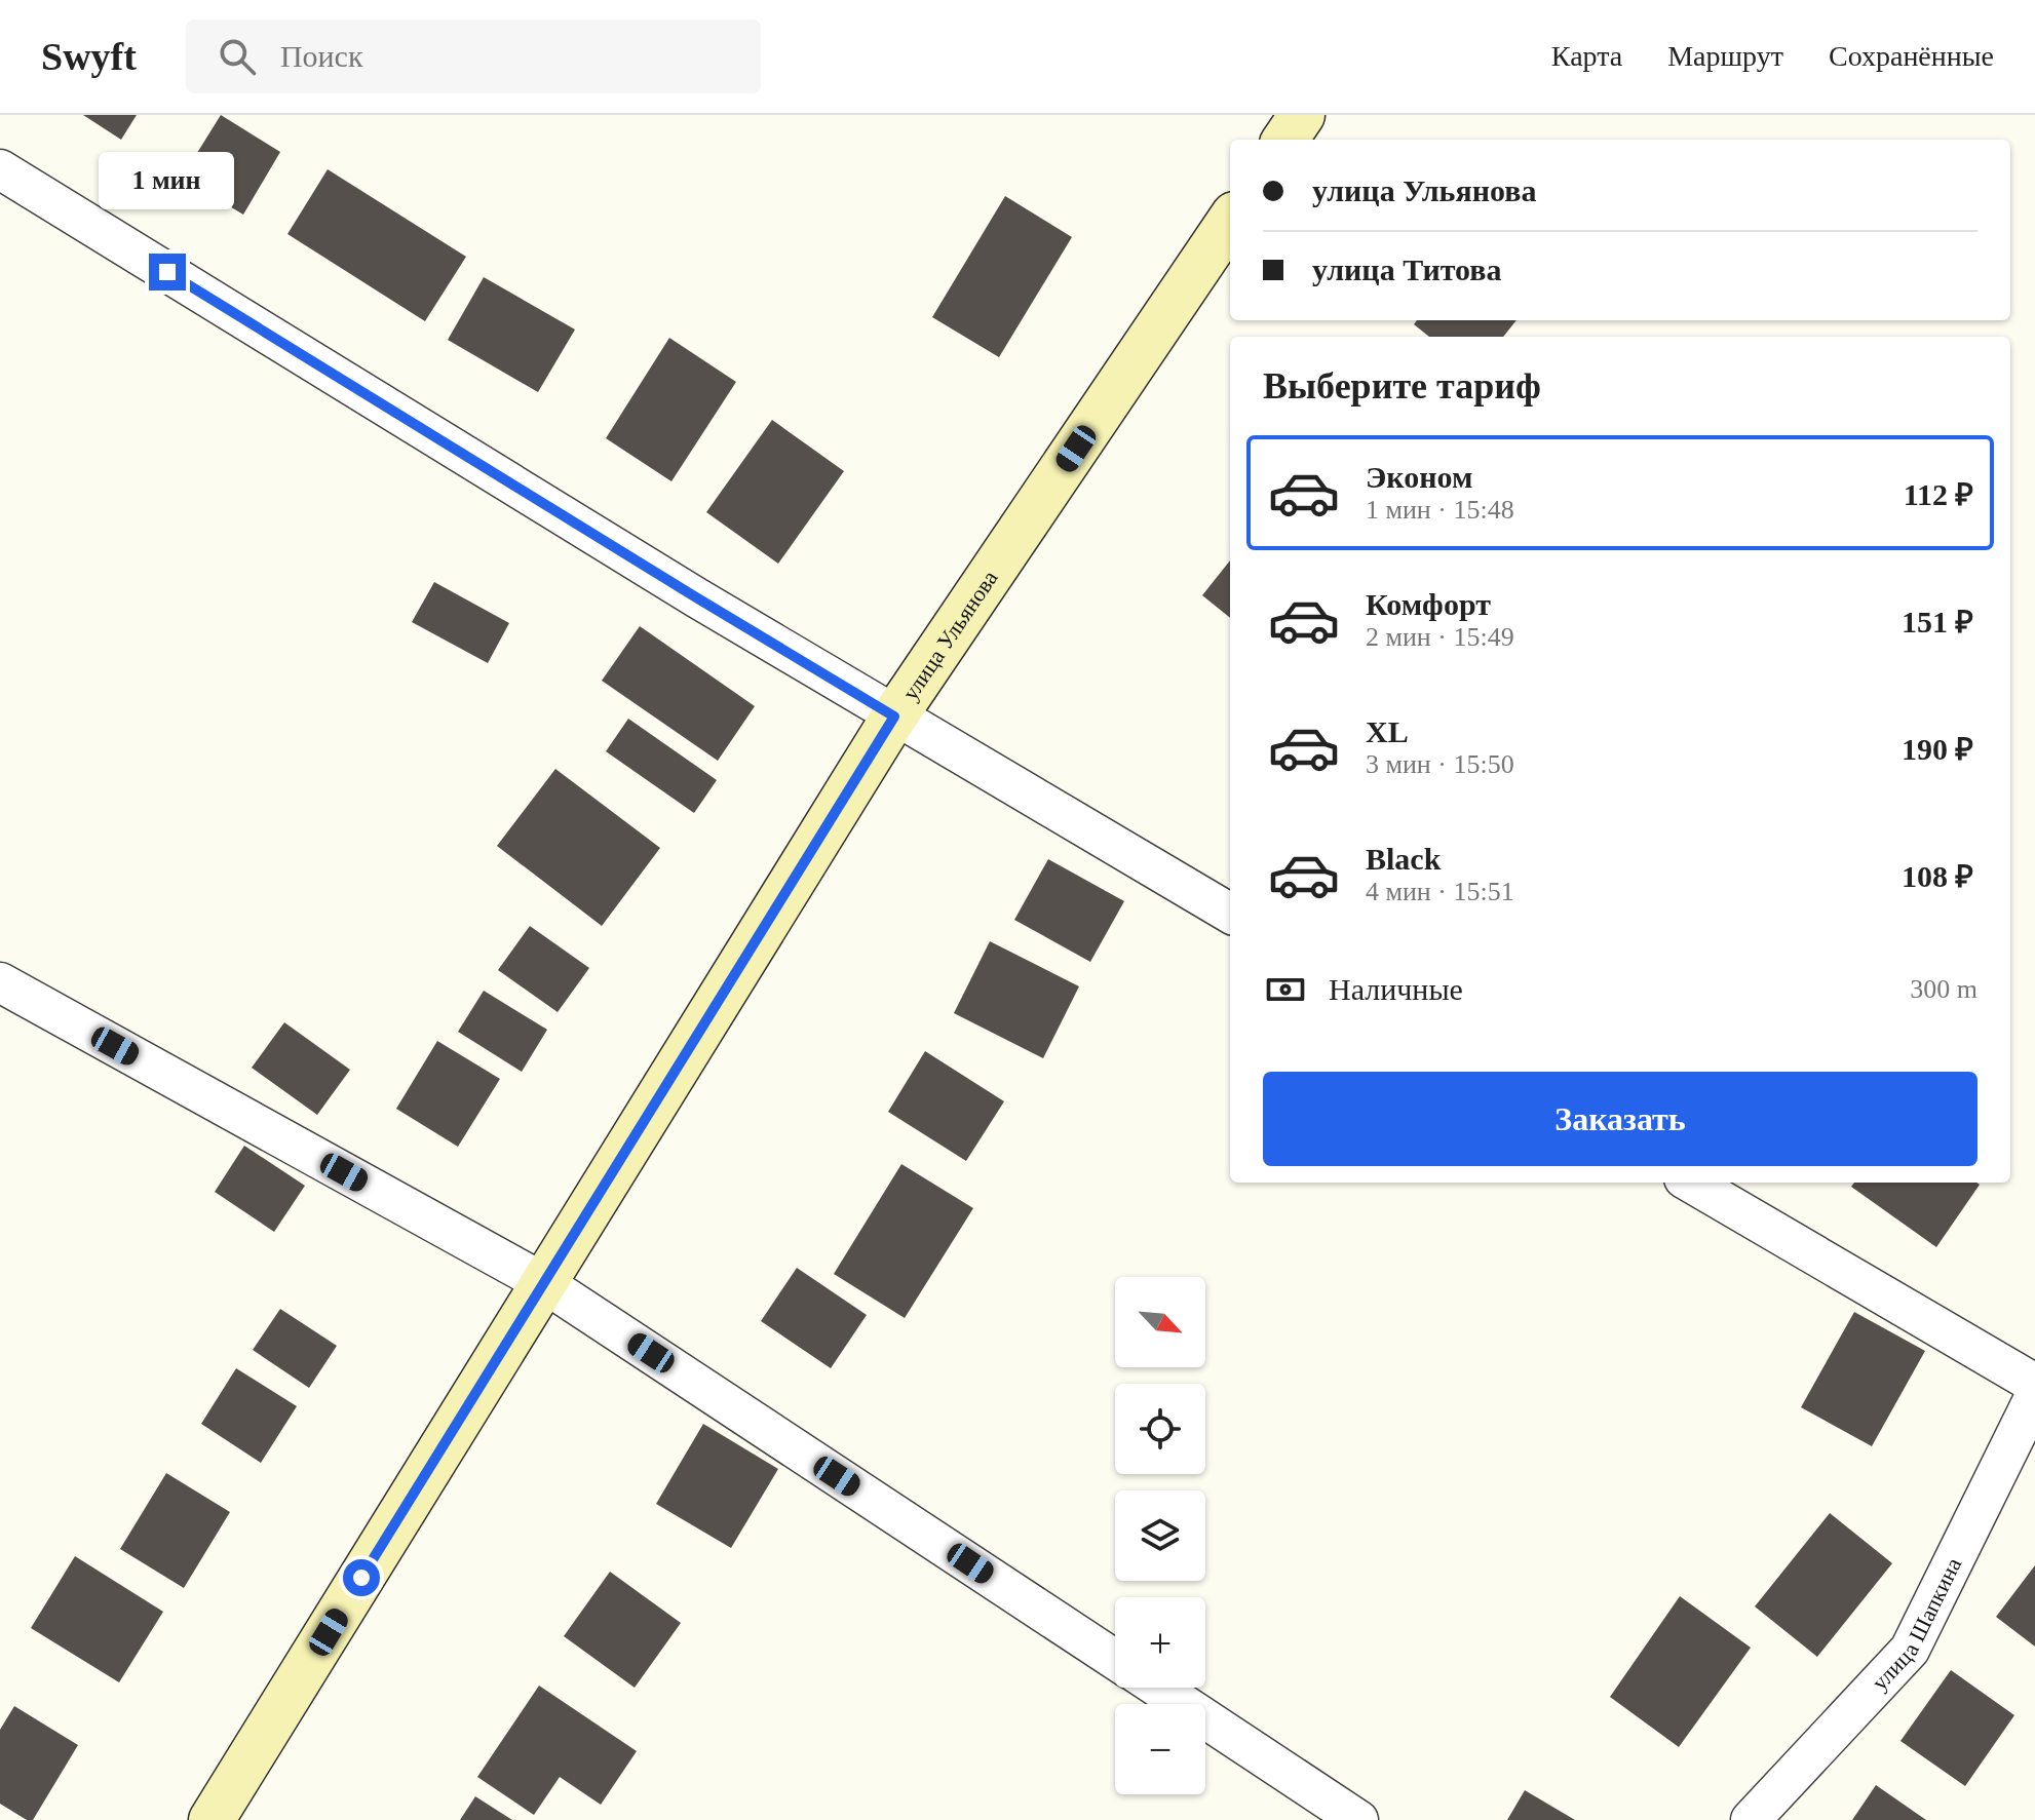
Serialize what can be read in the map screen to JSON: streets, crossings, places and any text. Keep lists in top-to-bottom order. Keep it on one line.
{"streets":{"main road":["улица Ульянова"],"street":["улица Шапкина"]},"north":"bottom right","page":{"header":"Swyft","search":"Поиск","nav":["Карта","Маршрут","Сохранённые"],"banner":["улица Ульянова","улица Титова"],"bubble":"1 мин","heading":"Выберите тариф","list":[{"name":"Эконом","note":"1 мин · 15:48","value":"112 ₽"},{"name":"Комфорт","note":"2 мин · 15:49","value":"151 ₽"},{"name":"XL","note":"3 мин · 15:50","value":"190 ₽"},{"name":"Black","note":"4 мин · 15:51","value":"108 ₽"}],"pay":["Наличные","300 m"],"buttons":"Заказать","map_buttons":["+","−"]}}
